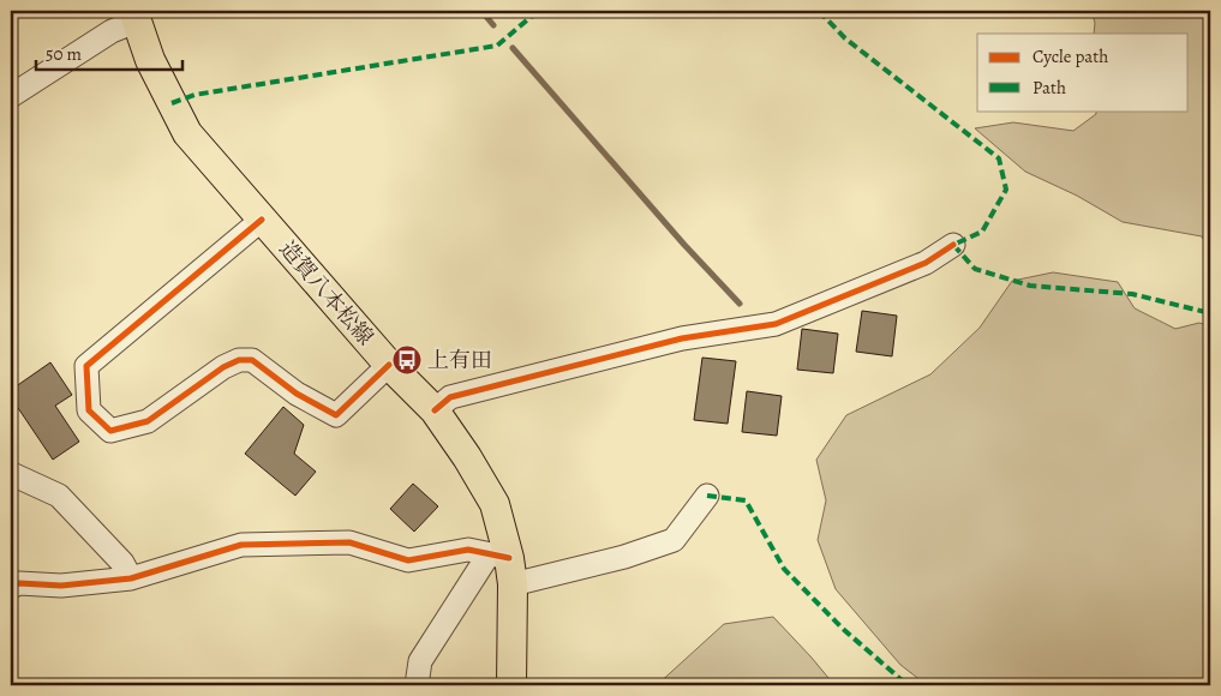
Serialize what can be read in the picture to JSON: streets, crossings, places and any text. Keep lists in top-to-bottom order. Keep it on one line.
{"streets":{"main road":["造賀八本松線"]},"places":{"bus stop":["上有田"]},"legend":["Cycle path","Path"],"scale_bar":"50 m"}
